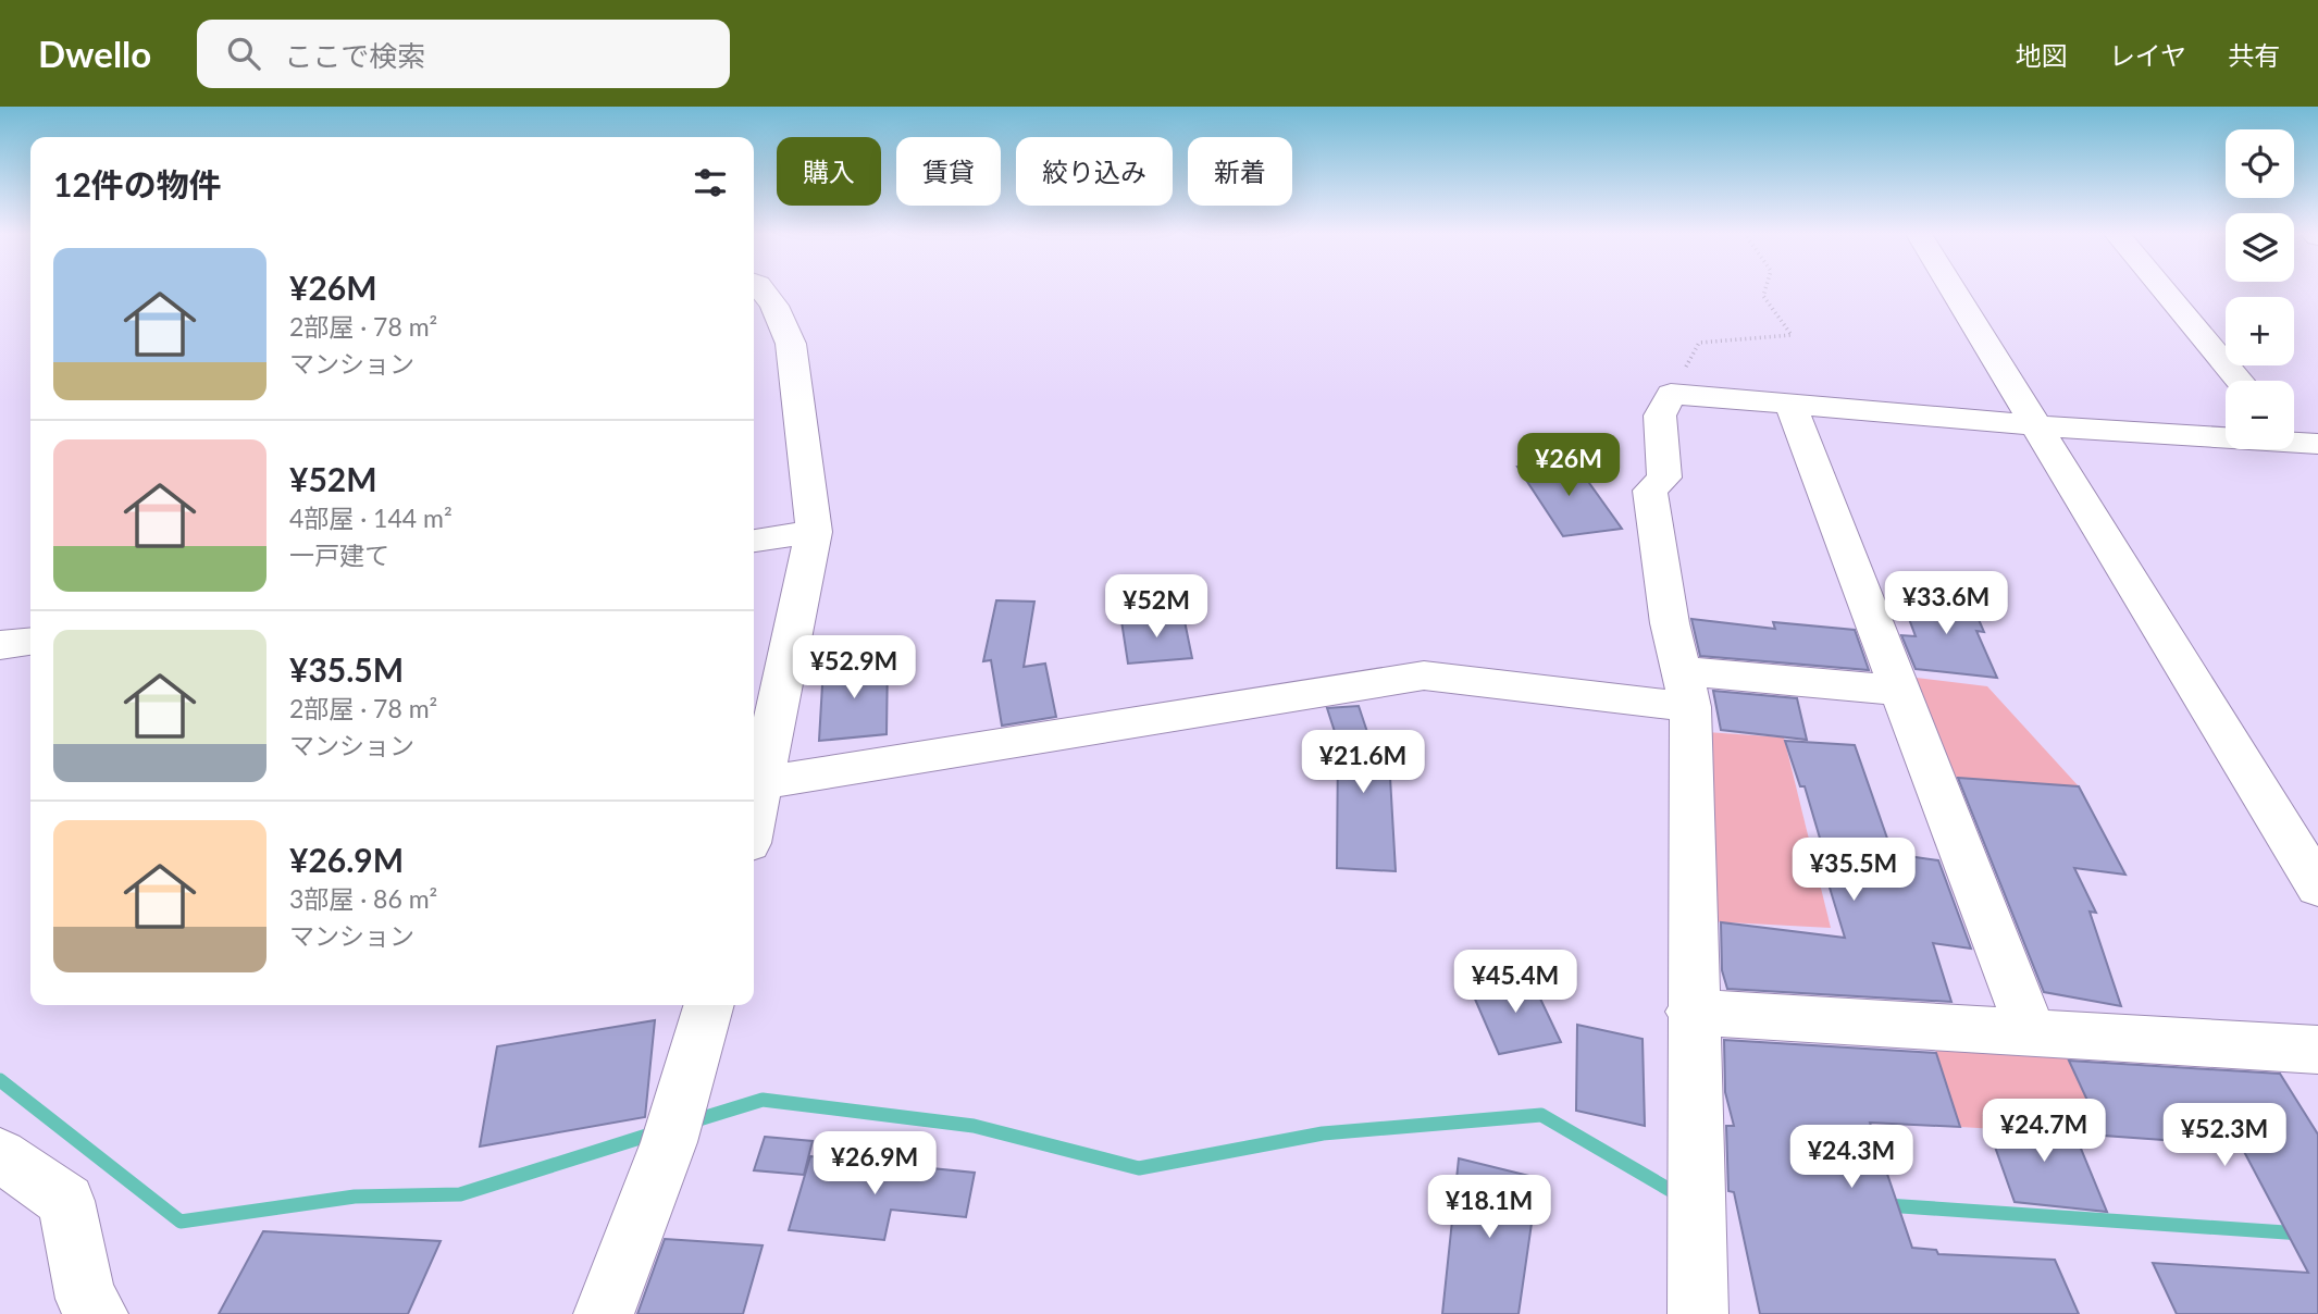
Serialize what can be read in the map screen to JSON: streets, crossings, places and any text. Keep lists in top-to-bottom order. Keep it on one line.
{"page":{"header":"Dwello","search":"ここで検索","nav":["地図","レイヤ","共有"],"map_buttons":["+","−"],"chip":["購入","賃貸","絞り込み","新着"],"heading":"12件の物件","list":[{"name":"¥26M","note":"2部屋 · 78 m² · マンション"},{"name":"¥52M","note":"4部屋 · 144 m² · 一戸建て"},{"name":"¥35.5M","note":"2部屋 · 78 m² · マンション"},{"name":"¥26.9M","note":"3部屋 · 86 m² · マンション"}],"price":["¥26M","¥33.6M","¥52M","¥52.9M","¥21.6M","¥35.5M","¥45.4M","¥24.7M","¥52.3M","¥24.3M","¥26.9M","¥18.1M"]}}
